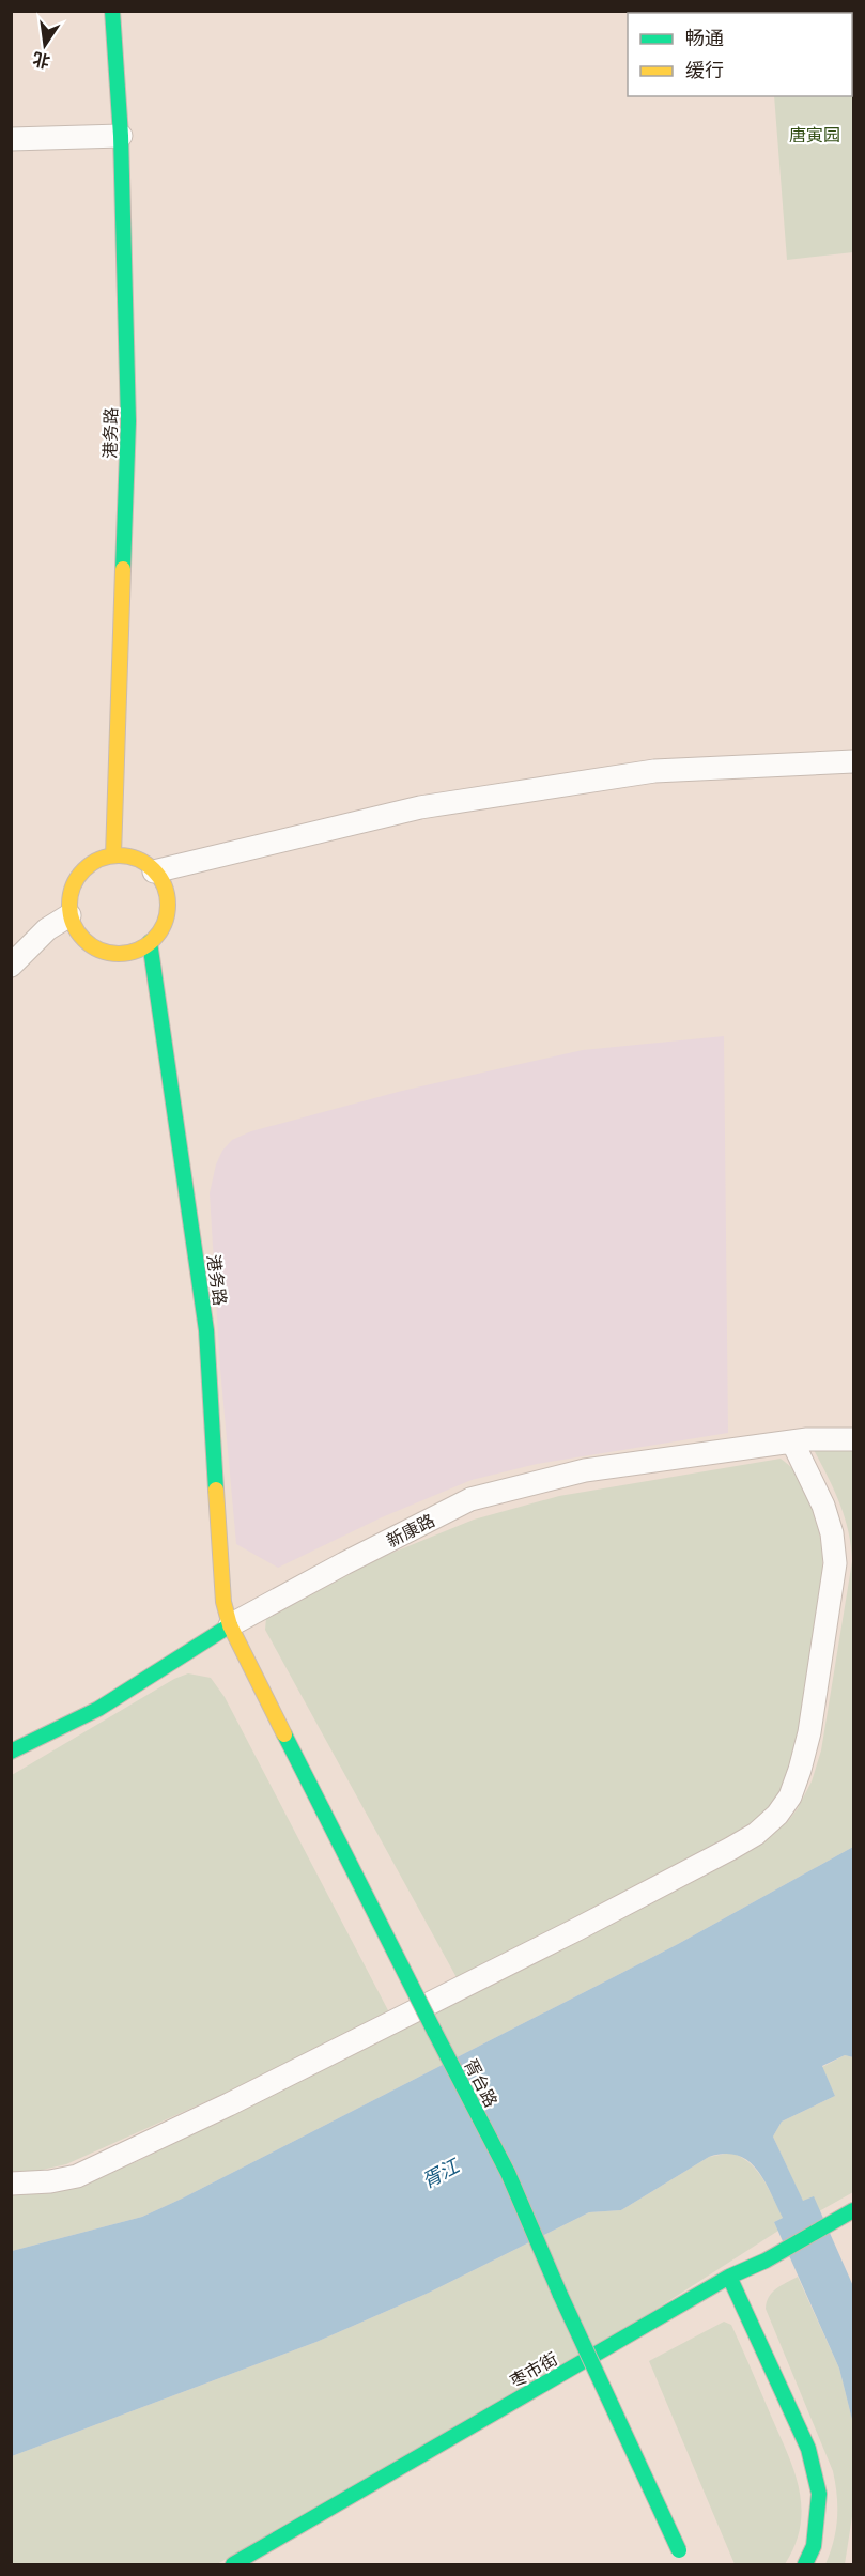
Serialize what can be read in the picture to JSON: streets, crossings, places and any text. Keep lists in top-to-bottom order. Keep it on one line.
{"streets":{"street":["港务路","新康路","胥台路","枣市街"]},"crossings":[["港务路","新康路"],["港务路","胥台路"],["新康路","胥台路"]],"water":["胥江"],"parks":["唐寅园"],"legend":["畅通","缓行"],"north":"bottom"}
